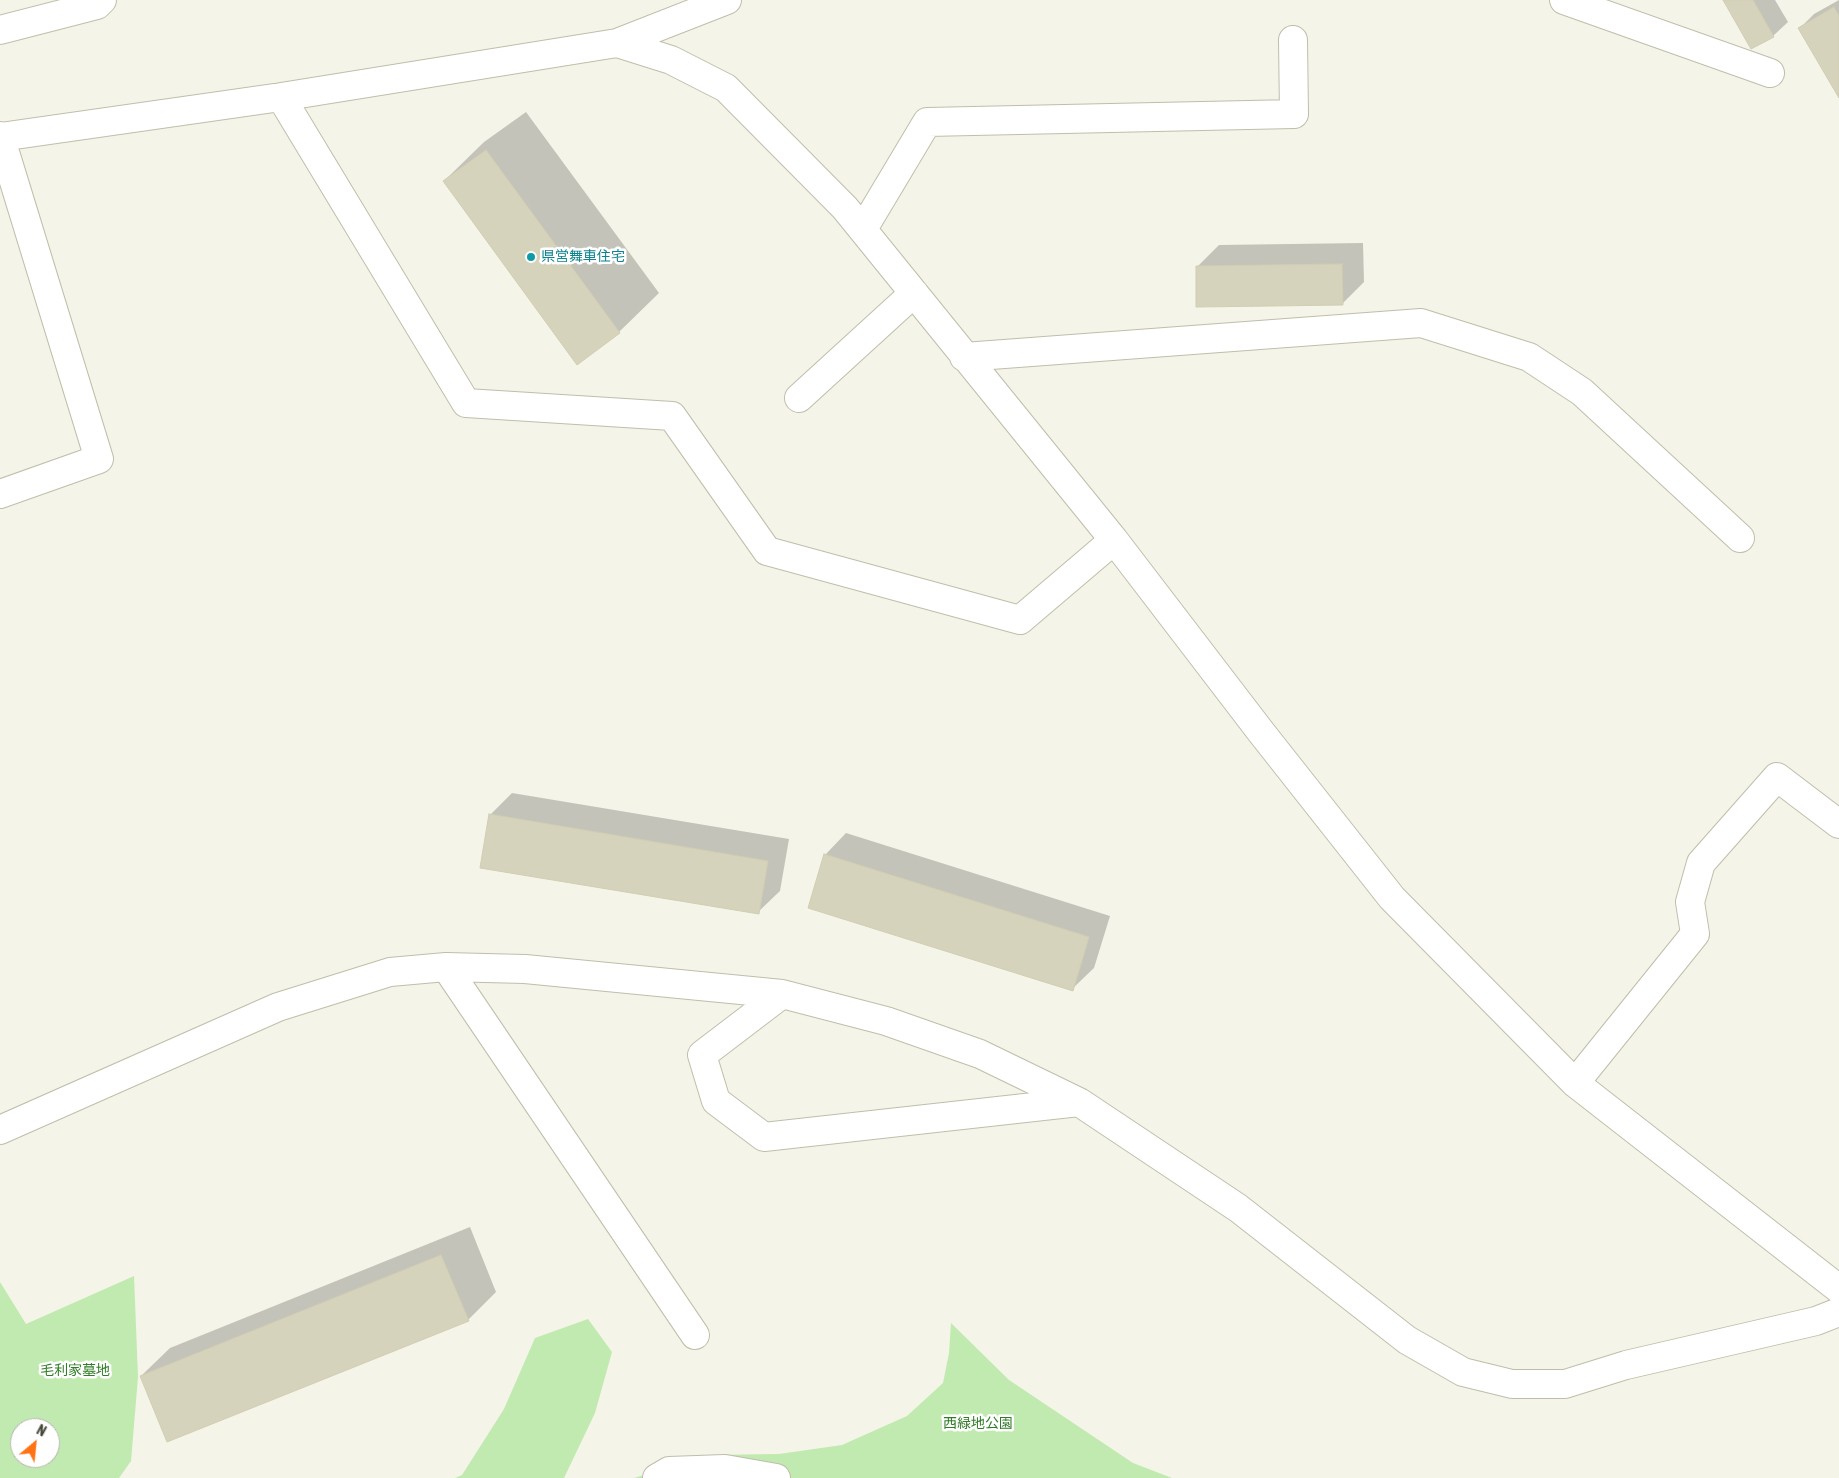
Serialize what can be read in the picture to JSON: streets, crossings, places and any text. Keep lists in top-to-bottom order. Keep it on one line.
{"parks":["毛利家墓地","西緑地公園"],"places":["県営舞車住宅"],"north":"top right"}
